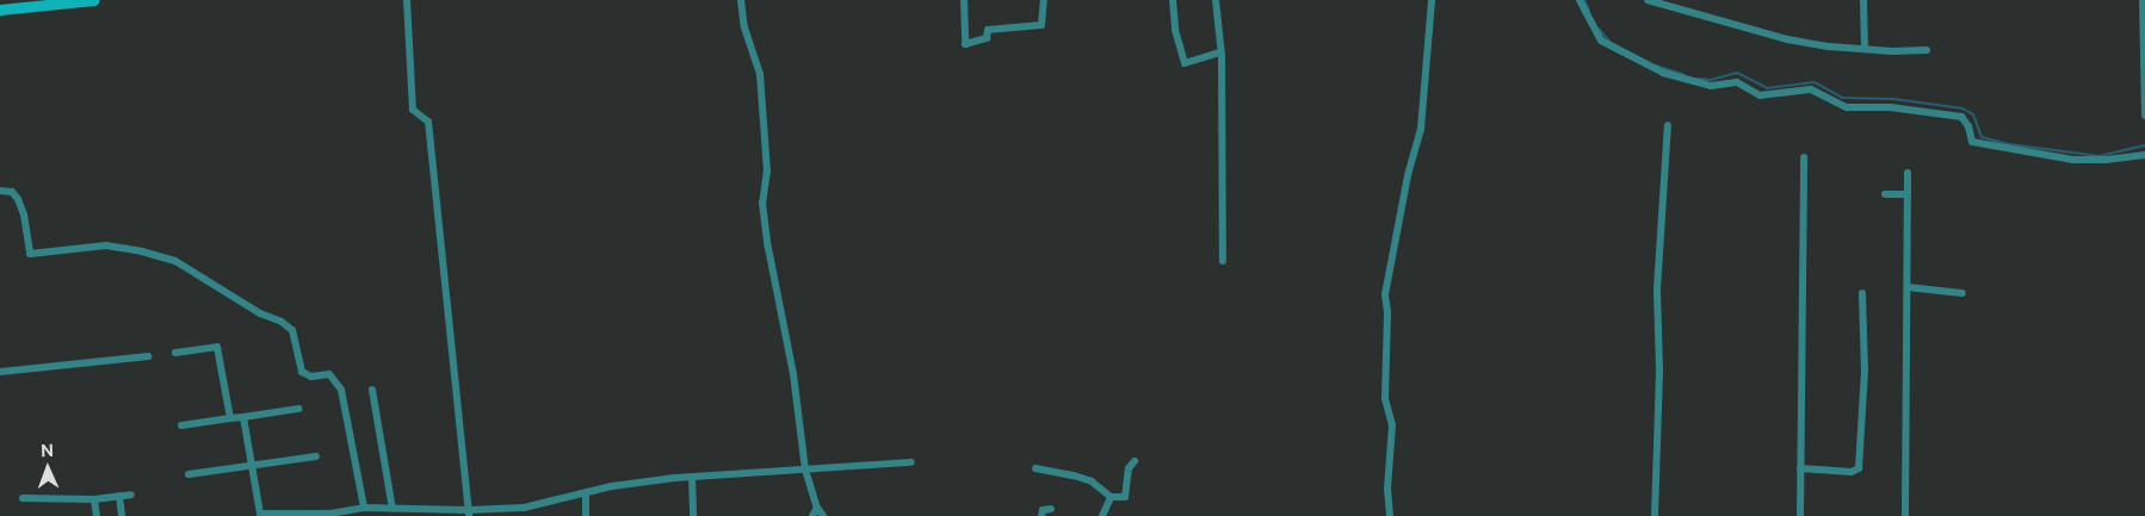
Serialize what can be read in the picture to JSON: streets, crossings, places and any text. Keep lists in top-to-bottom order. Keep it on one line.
{"north":"top"}
